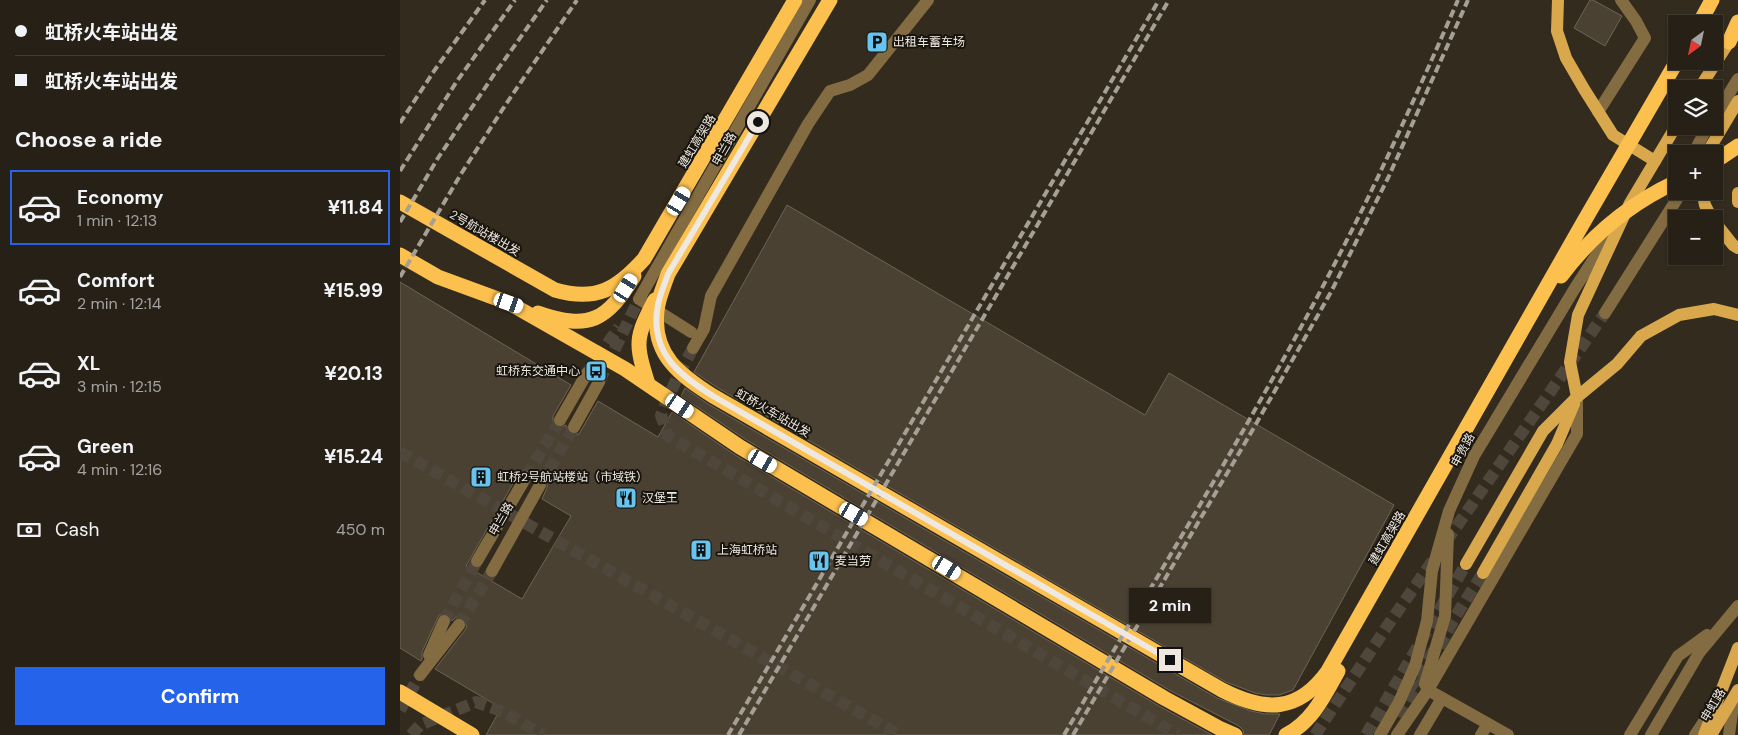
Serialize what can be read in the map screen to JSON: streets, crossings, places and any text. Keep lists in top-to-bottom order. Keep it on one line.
{"streets":{"highway":["建虹高架路","2号航站楼出发","虹桥火车站出发"],"main road":["申贵路","申虹路"],"street":["申兰路"]},"crossings":[["建虹高架路","2号航站楼出发"],["建虹高架路","虹桥火车站出发"]],"places":{"parking":["出租车蓄车场"],"bus stop":["虹桥东交通中心"],"building":["虹桥2号航站楼站（市域铁）","上海虹桥站"],"restaurant":["汉堡王","麦当劳"]},"north":"bottom left","page":{"banner":["虹桥火车站出发","虹桥火车站出发"],"map_buttons":["+","−"],"heading":"Choose a ride","list":[{"name":"Economy","note":"1 min · 12:13","value":"¥11.84"},{"name":"Comfort","note":"2 min · 12:14","value":"¥15.99"},{"name":"XL","note":"3 min · 12:15","value":"¥20.13"},{"name":"Green","note":"4 min · 12:16","value":"¥15.24"}],"pay":["Cash","450 m"],"bubble":"2 min","buttons":"Confirm"}}
